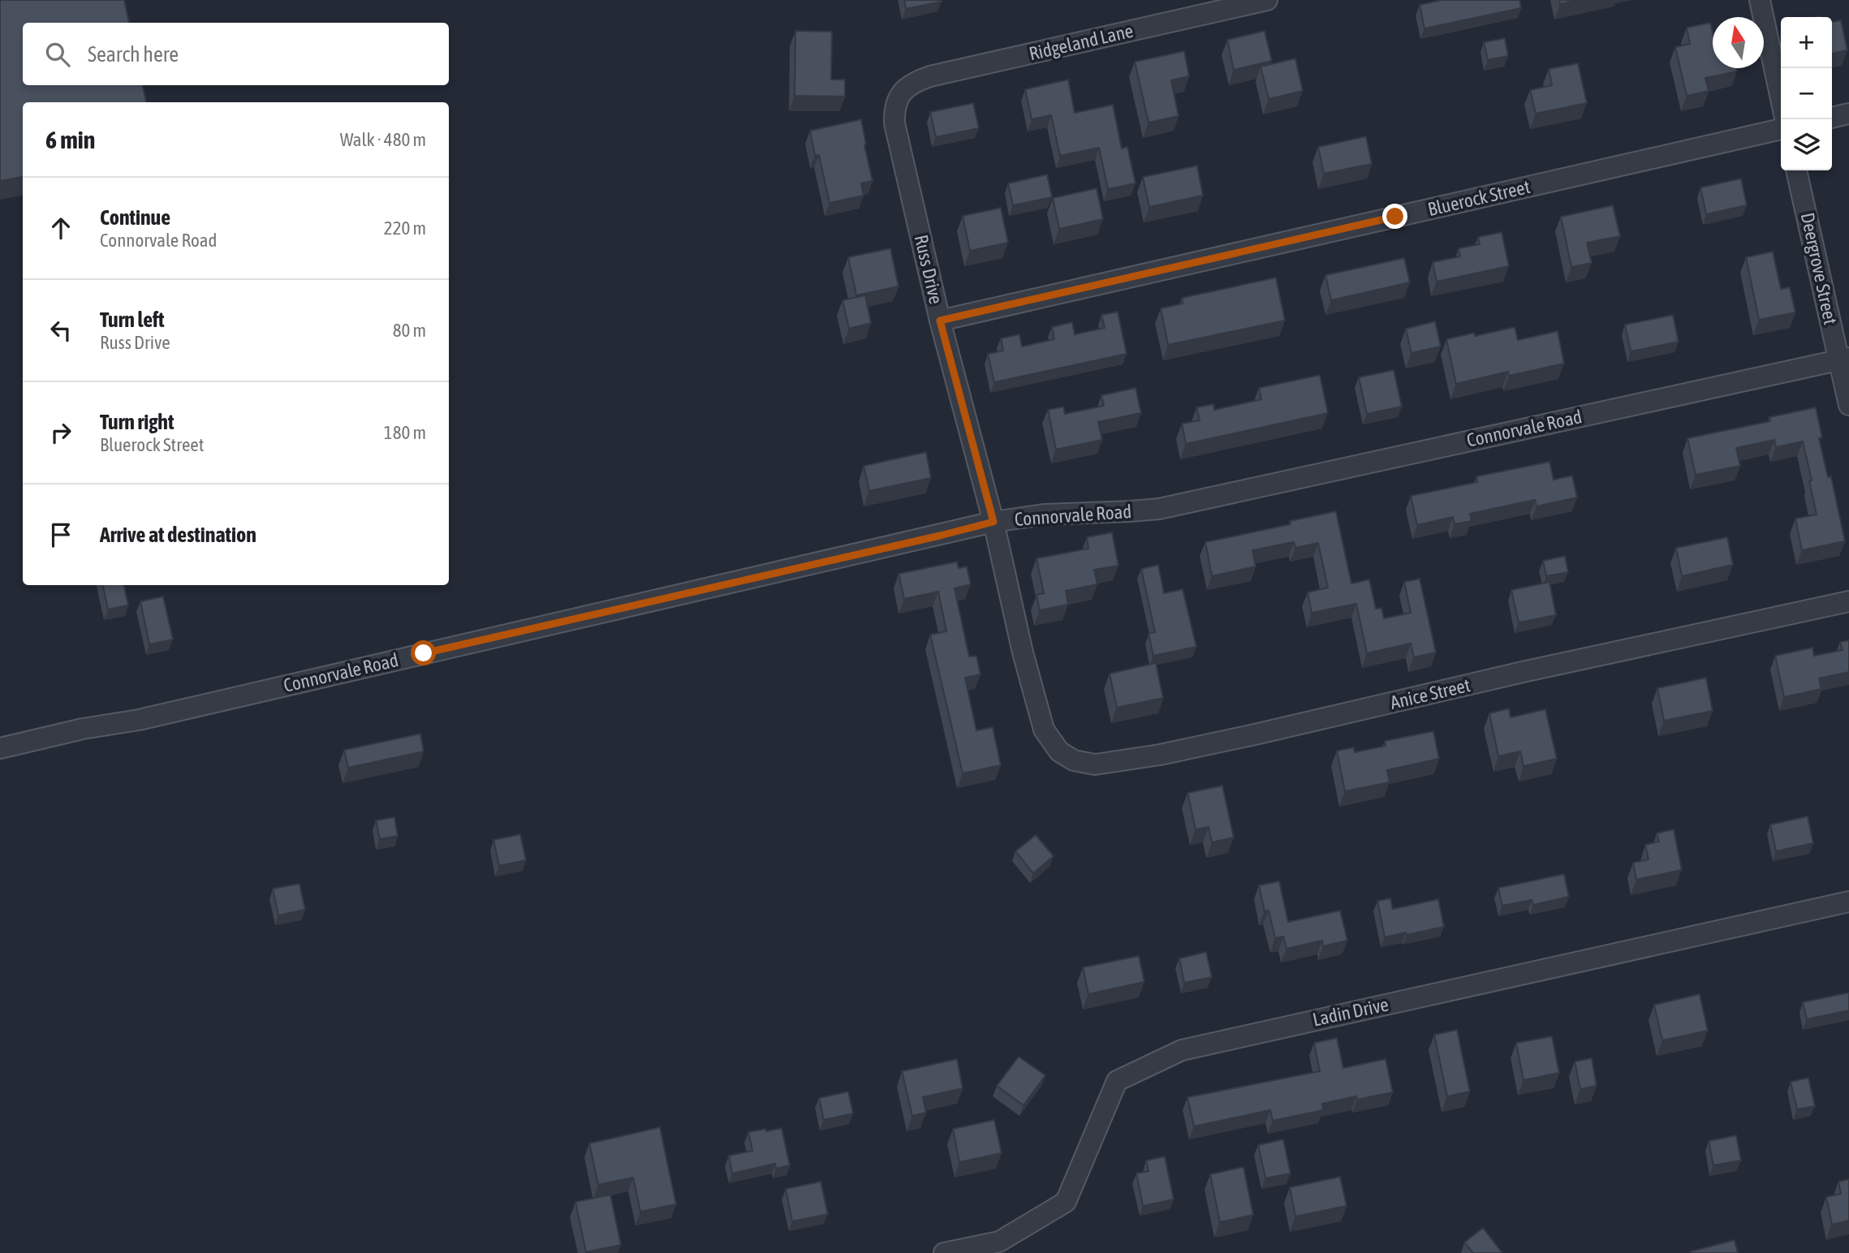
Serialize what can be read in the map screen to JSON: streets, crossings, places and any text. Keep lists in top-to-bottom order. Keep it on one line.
{"streets":{"street":["Ridgeland Lane","Bluerock Street","Deergrove Street","Russ Drive","Connorvale Road","Anice Street","Ladin Drive"]},"crossings":[["Ridgeland Lane","Russ Drive"],["Bluerock Street","Russ Drive"],["Deergrove Street","Connorvale Road"],["Russ Drive","Connorvale Road"],["Russ Drive","Anice Street"]],"north":"top","page":{"map_buttons":["+","−"],"search":"Search here","heading":["6 min","Walk · 480 m"],"list":[["Continue","Connorvale Road","220 m"],["Turn left","Russ Drive","80 m"],["Turn right","Bluerock Street","180 m"],"Arrive at destination"]}}
